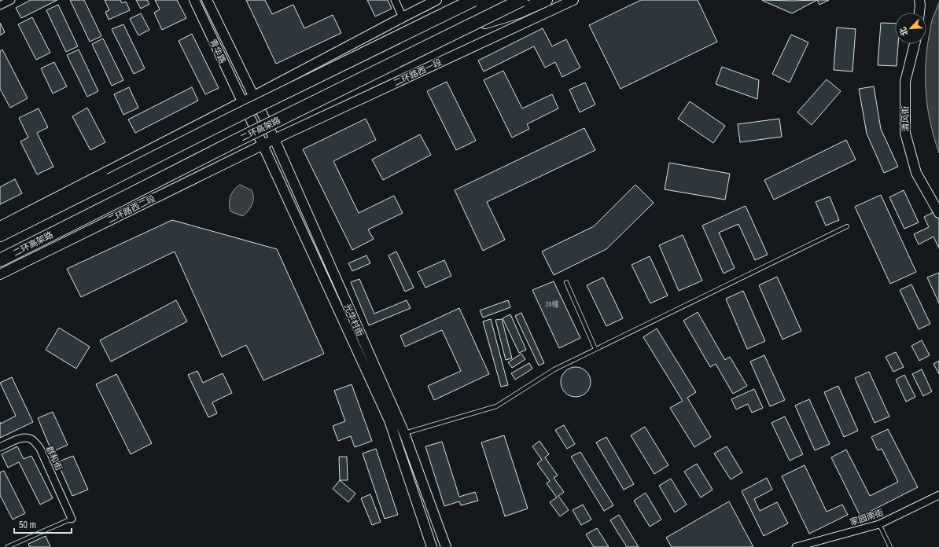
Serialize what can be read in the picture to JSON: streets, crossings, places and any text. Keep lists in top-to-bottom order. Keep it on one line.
{"streets":{"highway":["二环高架路"],"main road":["青华路","二环路西一段","清风街","二环路西二段","光华村街"],"street":["群和街","家园南街"]},"crossings":[["青华路","光华村街"],["二环路西一段","二环路西二段"],["二环路西一段","光华村街"],["二环路西二段","光华村街"]],"house_numbers":["26幢"],"scale_bar":"50 m","north":"bottom left"}
